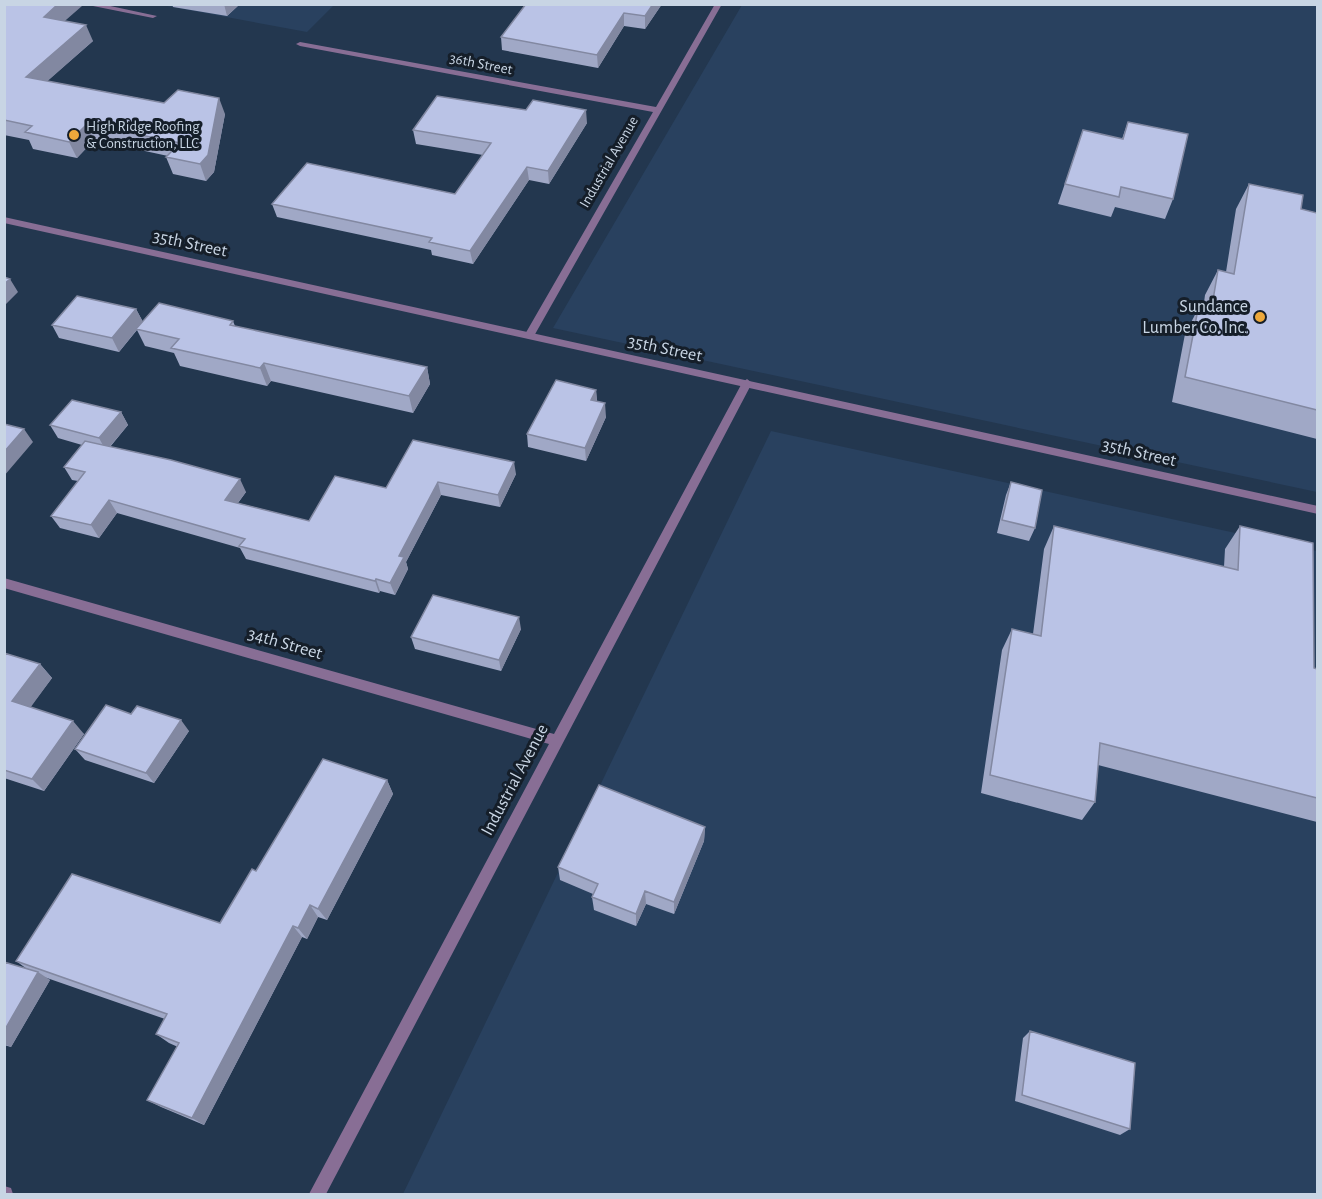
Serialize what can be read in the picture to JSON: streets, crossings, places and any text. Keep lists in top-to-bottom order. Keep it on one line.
{"streets":{"street":["36th Street","Industrial Avenue","35th Street","34th Street"]},"crossings":[["36th Street","Industrial Avenue"],["Industrial Avenue","35th Street"],["Industrial Avenue","34th Street"]],"places":["High Ridge Roofing & Construction, LLC","Sundance Lumber Co. Inc."]}
